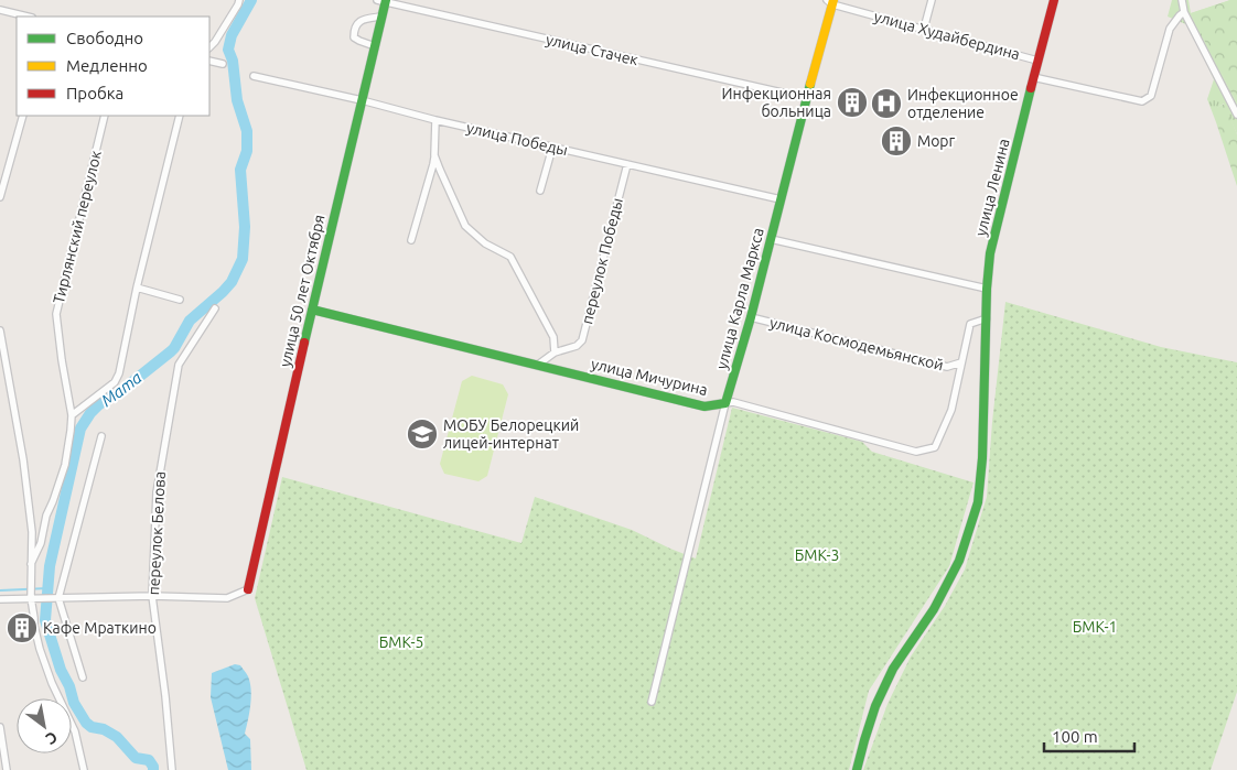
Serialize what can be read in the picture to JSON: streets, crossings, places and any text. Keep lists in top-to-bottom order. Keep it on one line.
{"streets":{"street":["улица Худайбердина","улица Стачек","улица Победы","улица Ленина","Тирлянский переулок","переулок Победы","улица 50 лет Октября","улица Карла Маркса","улица Космодемьянской","улица Мичурина","переулок Белова"]},"crossings":[["улица Худайбердина","улица Ленина"],["улица Худайбердина","улица Карла Маркса"],["улица Стачек","улица 50 лет Октября"],["улица Стачек","улица Карла Маркса"],["улица Победы","переулок Победы"],["улица Победы","улица 50 лет Октября"],["улица Победы","улица Карла Маркса"],["улица Ленина","улица Мичурина"],["переулок Победы","улица Мичурина"],["улица 50 лет Октября","улица Мичурина"],["улица Карла Маркса","улица Космодемьянской"],["улица Карла Маркса","улица Мичурина"],["улица Космодемьянской","улица Мичурина"]],"water":["Мата"],"parks":["БМК-3","БМК-1","БМК-5"],"places":{"building":["Инфекционная больница","Морг","Кафе Мраткино"],"hospital":["Инфекционное отделение"],"school or university":["МОБУ Белорецкий лицей-интернат"]},"legend":["Свободно","Медленно","Пробка"],"scale_bar":"100 m","north":"bottom right"}
